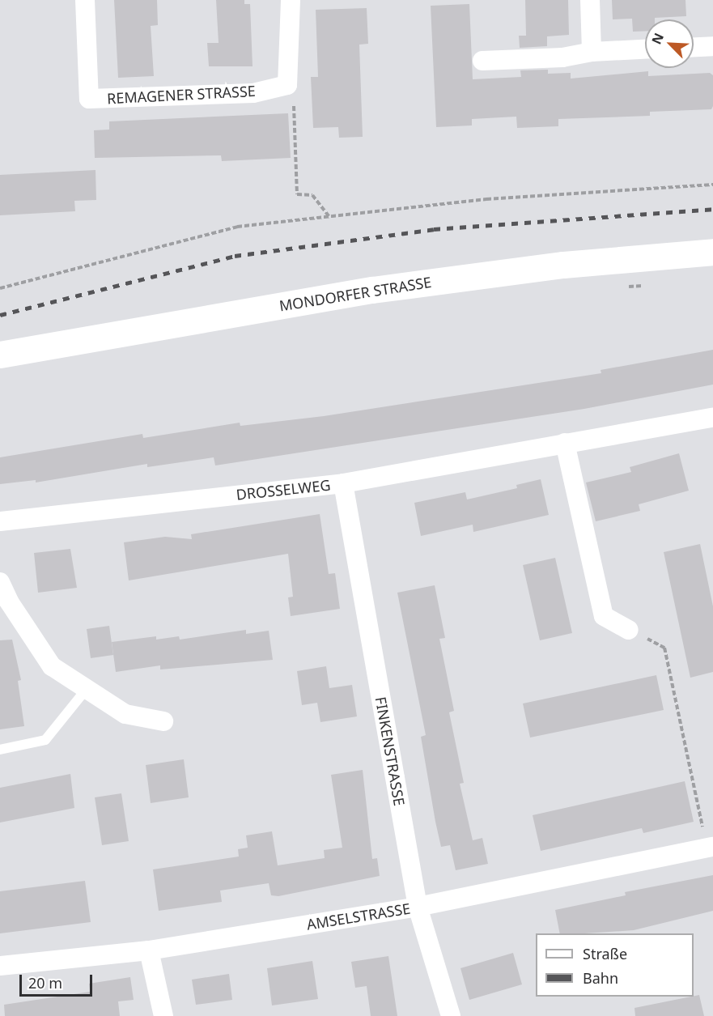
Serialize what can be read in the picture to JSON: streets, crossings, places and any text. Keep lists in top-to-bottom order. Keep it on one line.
{"streets":{"main road":["MONDORFER STRASSE"],"street":["REMAGENER STRASSE","DROSSELWEG","FINKENSTRASSE","AMSELSTRASSE"]},"crossings":[["DROSSELWEG","FINKENSTRASSE"],["FINKENSTRASSE","AMSELSTRASSE"]],"legend":["Straße","Bahn"],"scale_bar":"20 m","north":"top left"}
